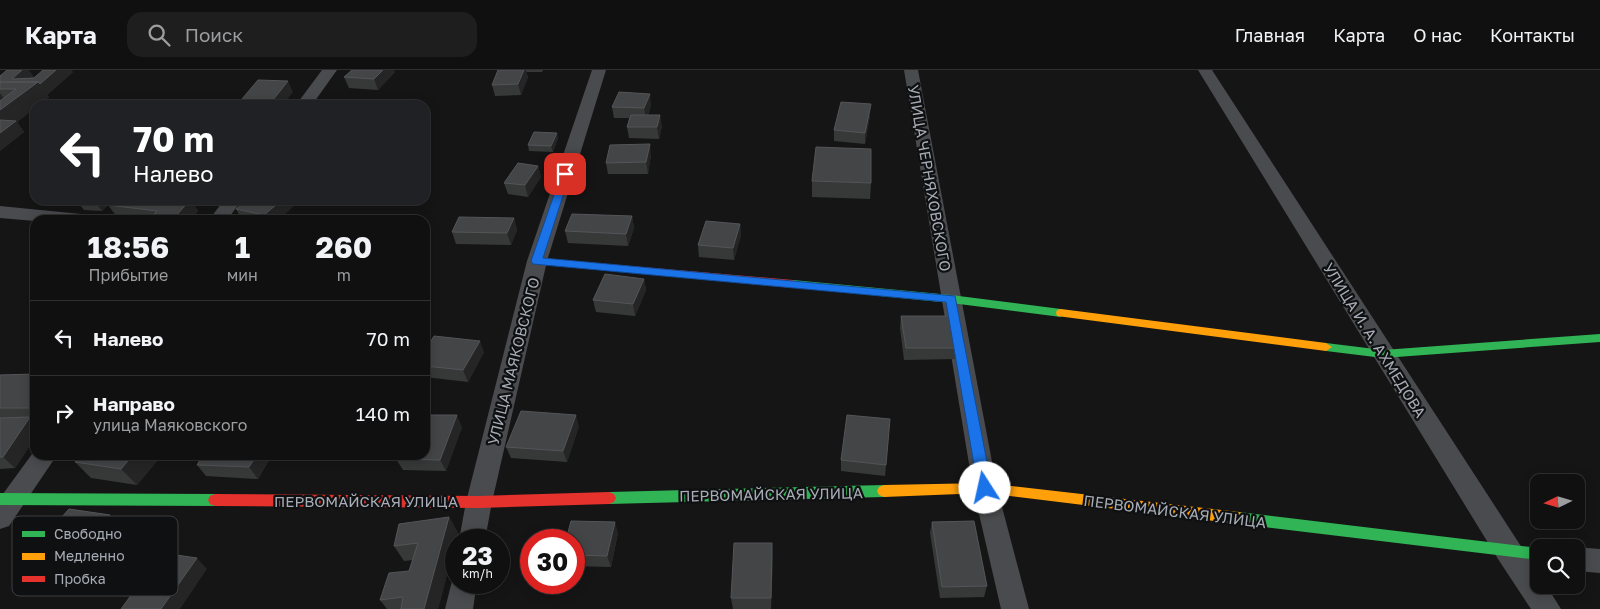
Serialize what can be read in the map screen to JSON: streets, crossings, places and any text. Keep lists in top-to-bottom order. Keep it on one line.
{"streets":{"street":["УЛИЦА ЧЕРНЯХОВСКОГО","УЛИЦА И. А. АХМЕДОВА","УЛИЦА МАЯКОВСКОГО","ПЕРВОМАЙСКАЯ УЛИЦА"]},"crossings":[["УЛИЦА ЧЕРНЯХОВСКОГО","ПЕРВОМАЙСКАЯ УЛИЦА"],["УЛИЦА И. А. АХМЕДОВА","ПЕРВОМАЙСКАЯ УЛИЦА"],["УЛИЦА МАЯКОВСКОГО","ПЕРВОМАЙСКАЯ УЛИЦА"]],"legend":["Свободно","Медленно","Пробка"],"north":"left","page":{"header":"Карта","search":"Поиск","nav":["Главная","Карта","О нас","Контакты"],"turn":["70 m","Налево"],"eta":["18:56","Прибытие","1","мин","260","m"],"list":[{"name":"Налево","value":"70 m"},{"name":"Направо","note":"улица Маяковского","value":"140 m"}],"speed":"23 km/h","limit":"30"}}
